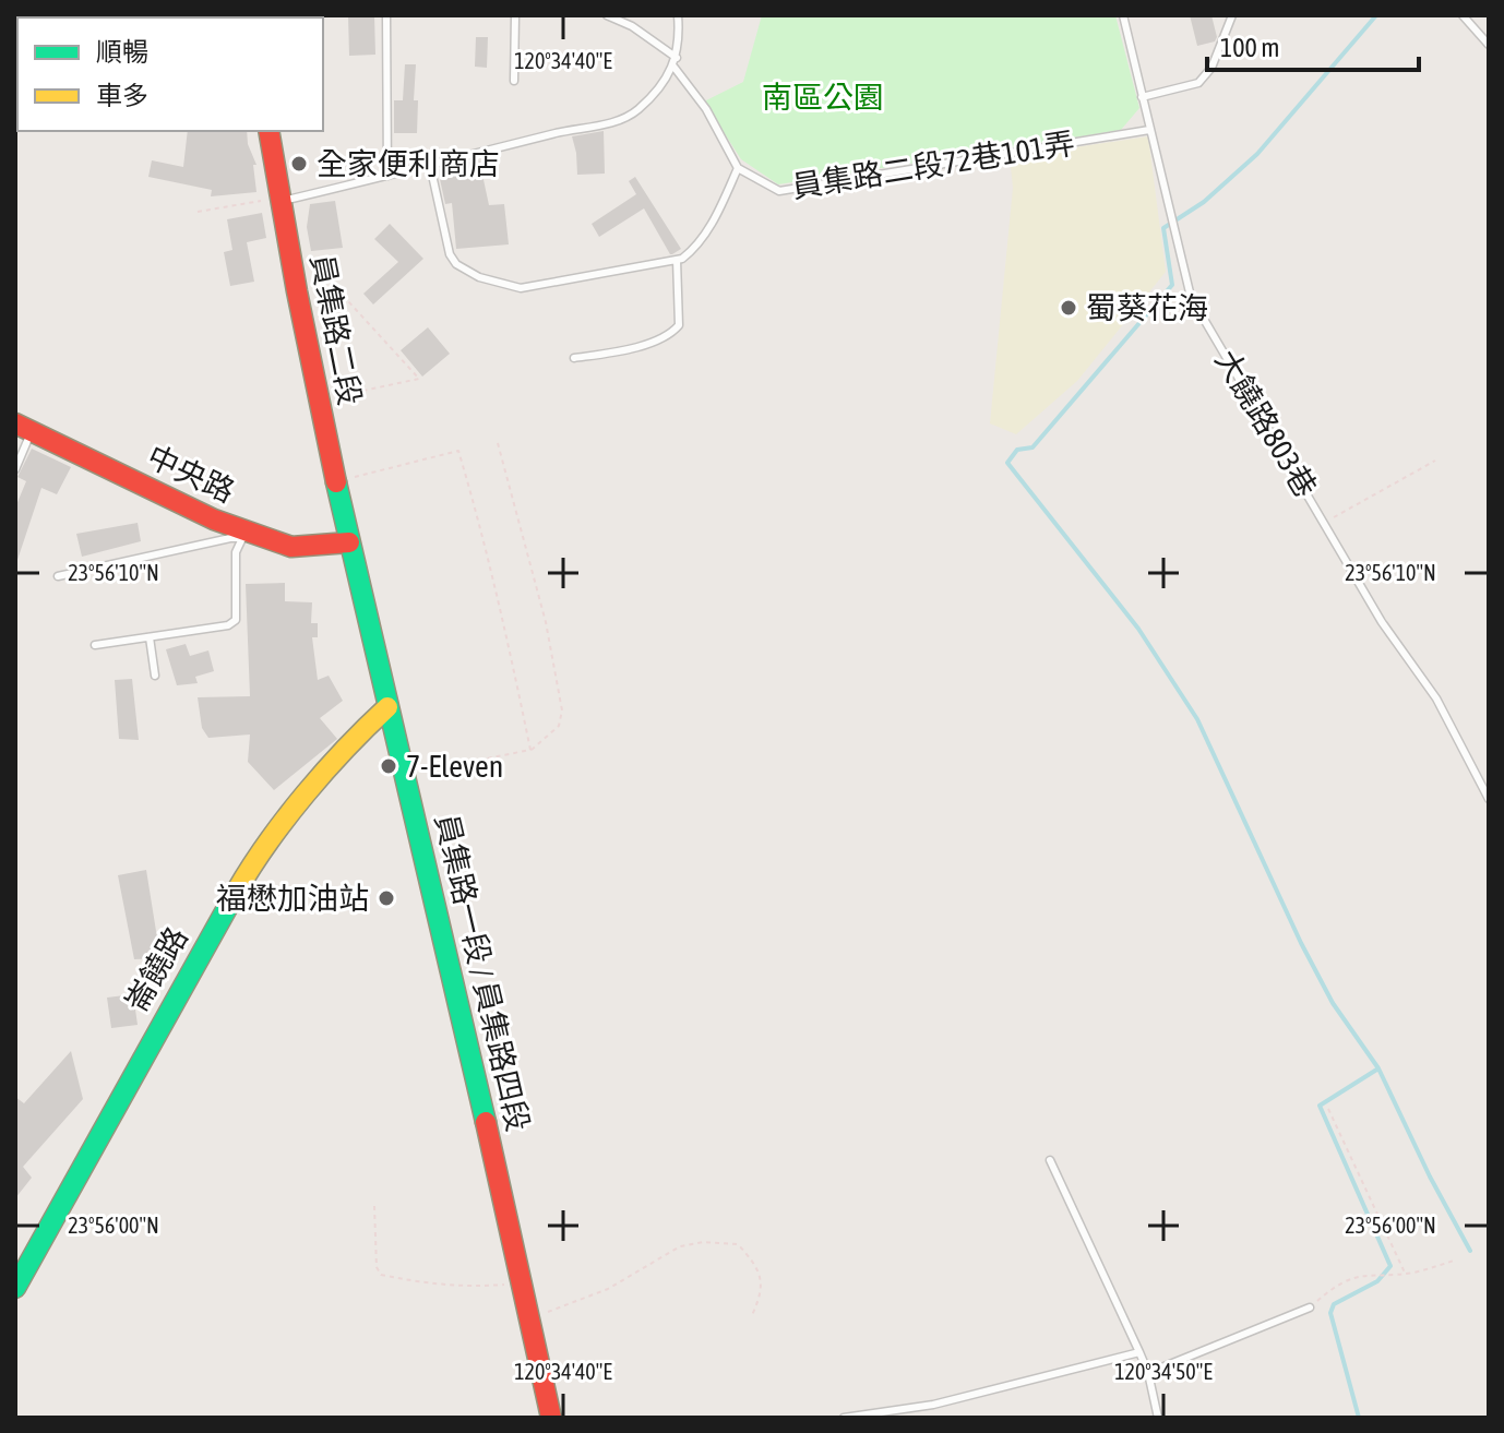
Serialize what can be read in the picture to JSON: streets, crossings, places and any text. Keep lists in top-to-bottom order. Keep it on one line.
{"streets":{"main road":["員集路二段","中央路","崙饒路","員集路一段 / 員集路四段"],"lane":["員集路二段72巷101弄","大饒路803巷"]},"crossings":[["員集路二段72巷101弄","大饒路803巷"],["員集路二段","中央路"],["員集路二段","員集路一段 / 員集路四段"],["中央路","員集路一段 / 員集路四段"],["崙饒路","員集路一段 / 員集路四段"]],"parks":["南區公園"],"places":["全家便利商店","蜀葵花海","7-Eleven","福懋加油站"],"legend":["順暢","車多"],"scale_bar":"100 m","coordinates":["120°34'40\"E","23°56'10\"N","23°56'00\"N","120°34'50\"E"]}
